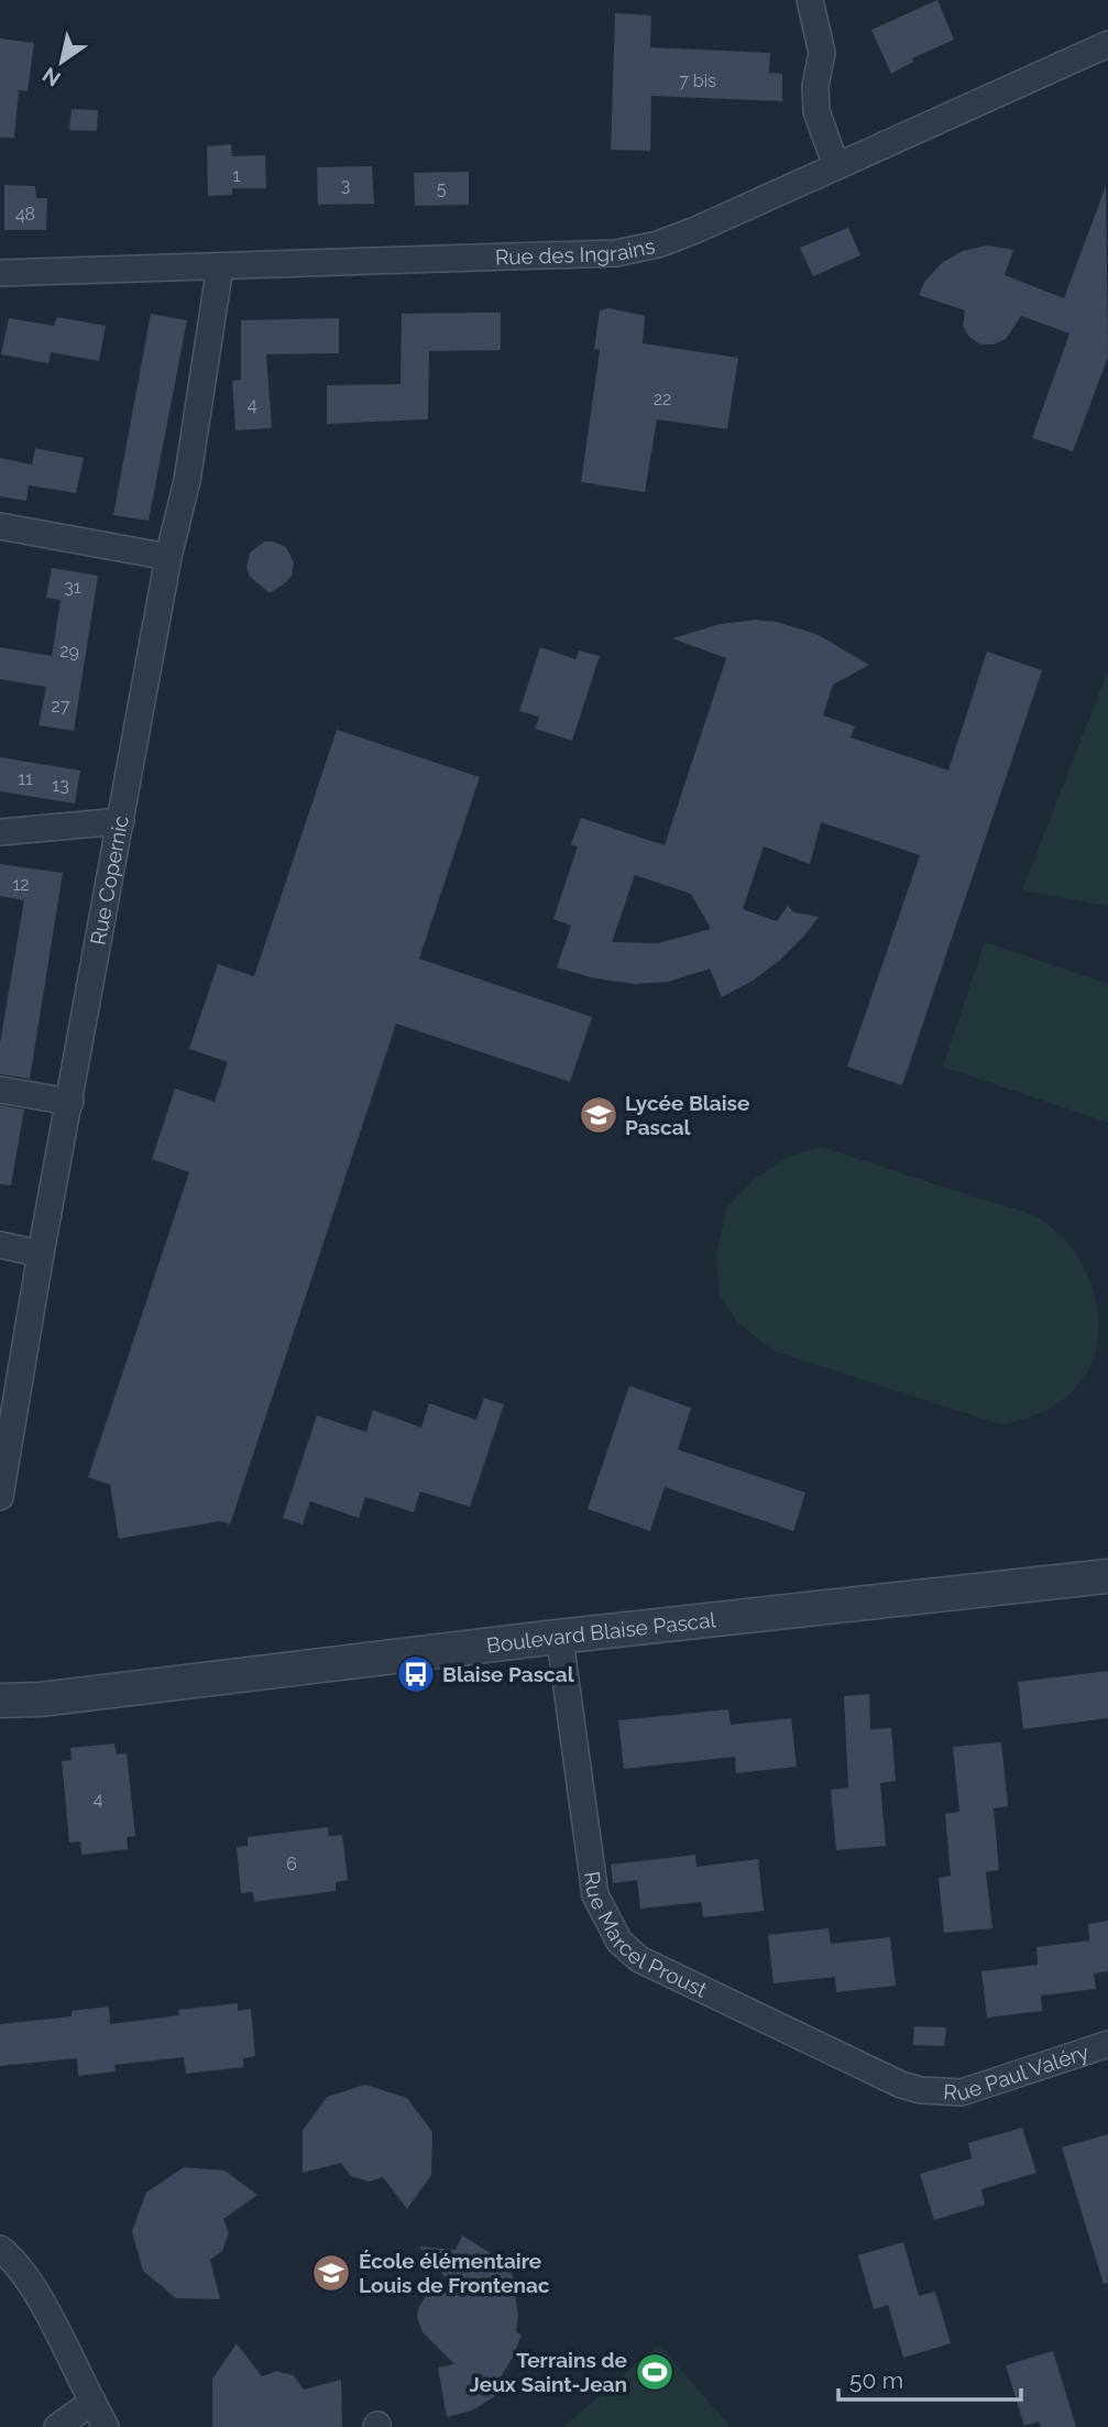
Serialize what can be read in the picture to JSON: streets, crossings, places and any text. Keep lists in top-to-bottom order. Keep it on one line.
{"streets":{"street":["Rue des Ingrains","Rue Copernic","Boulevard Blaise Pascal","Rue Marcel Proust","Rue Paul Valéry"]},"crossings":[["Rue des Ingrains","Rue Copernic"],["Boulevard Blaise Pascal","Rue Marcel Proust"],["Rue Marcel Proust","Rue Paul Valéry"]],"places":{"school or university":["Lycée Blaise Pascal","École élémentaire Louis de Frontenac"],"bus stop":["Blaise Pascal"],"sports":["Terrains de Jeux Saint-Jean"]},"house_numbers":["7 bis","1","3","5","48","22","4","31","29","27","11","13","12","4","6"],"scale_bar":"50 m","north":"bottom left"}
